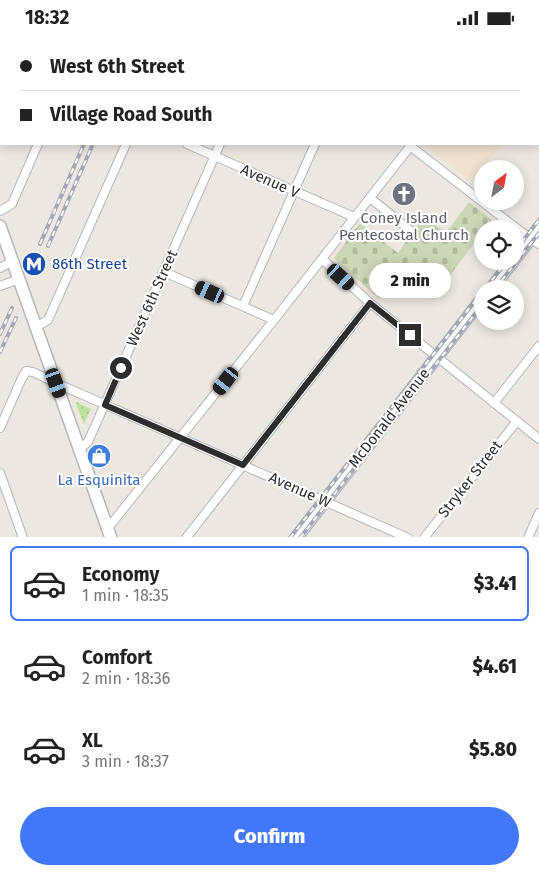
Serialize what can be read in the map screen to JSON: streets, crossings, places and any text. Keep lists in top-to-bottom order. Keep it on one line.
{"streets":{"main road":["McDonald Avenue"],"street":["Avenue V","West 6th Street","Stryker Street","Avenue W"]},"crossings":[["Avenue V","West 6th Street"],["West 6th Street","Avenue W"],["McDonald Avenue","Avenue W"]],"places":{"church":["Coney Island Pentecostal Church"],"metro station":["86th Street"],"shop":["La Esquinita"]},"north":"top right","page":{"status":"18:32","banner":["West 6th Street","Village Road South"],"bubble":"2 min","list":[{"name":"Economy","note":"1 min · 18:35","value":"$3.41"},{"name":"Comfort","note":"2 min · 18:36","value":"$4.61"},{"name":"XL","note":"3 min · 18:37","value":"$5.80"}],"buttons":"Confirm"}}
